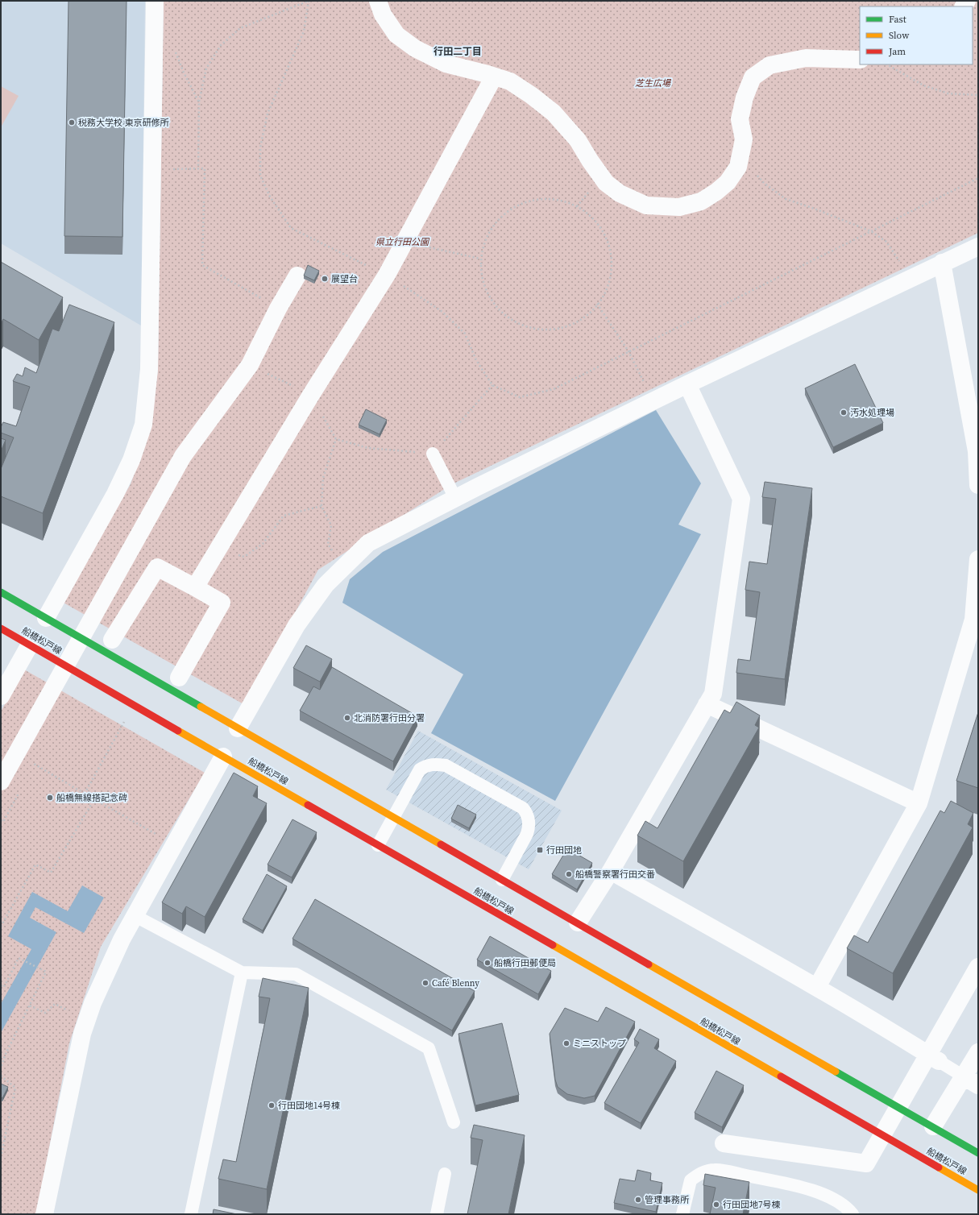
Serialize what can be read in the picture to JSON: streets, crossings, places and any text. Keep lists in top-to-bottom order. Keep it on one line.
{"streets":{"main road":["船橋松戸線"]},"districts":["行田二丁目"],"parks":["芝生広場","県立行田公園"],"places":{"other":["税務大学校 東京研修所","展望台","汚水処理場","北消防署行田分署","船橋無線搭記念碑","船橋警察署行田交番","船橋行田郵便局","Café Blenny","ミニストップ","行田団地14号棟","管理事務所","行田団地7号棟"],"transit":["行田団地"]},"legend":["Fast","Slow","Jam"]}
